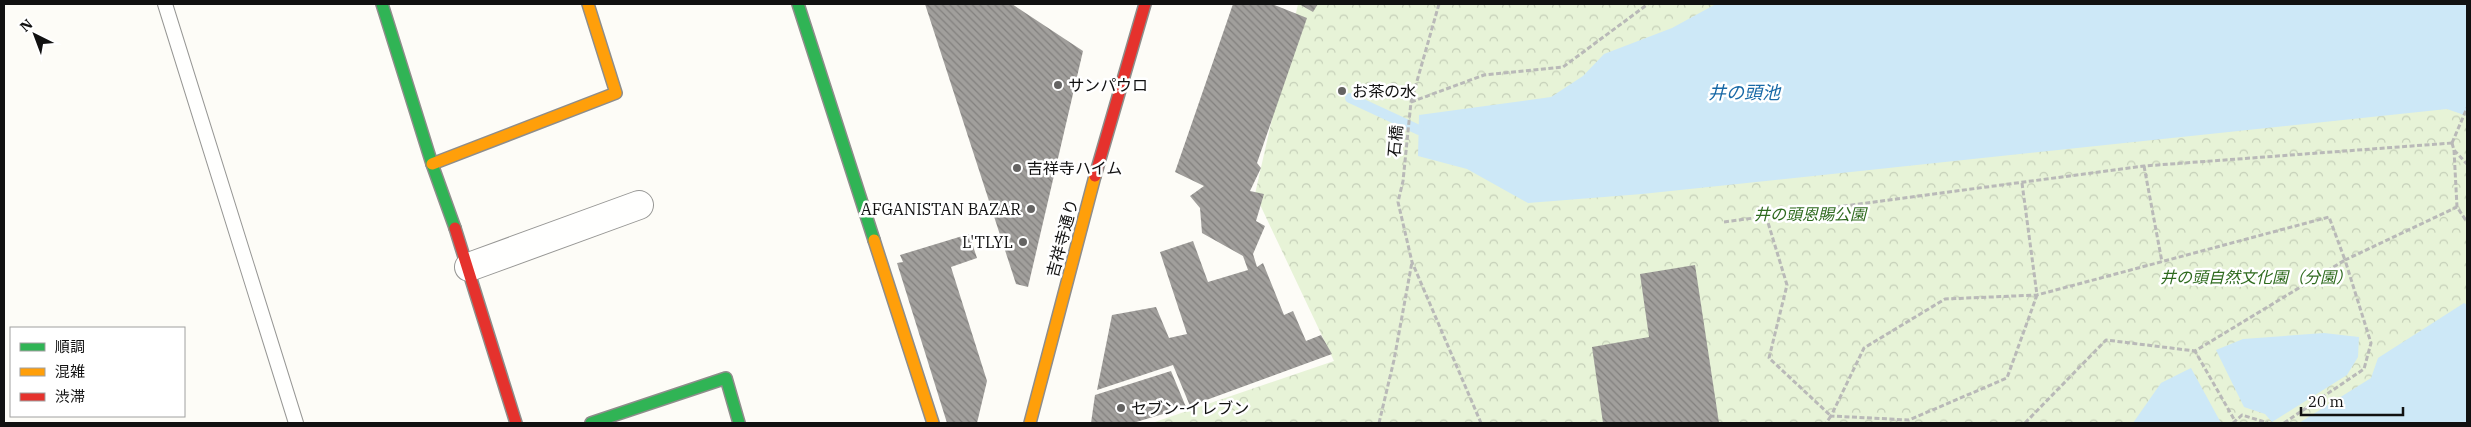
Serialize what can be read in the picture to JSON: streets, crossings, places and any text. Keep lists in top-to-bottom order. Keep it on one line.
{"streets":{"street":["吉祥寺通り"],"path":["石橋"]},"water":["井の頭池"],"parks":["井の頭恩賜公園","井の頭自然文化園（分園）"],"places":["サンパウロ","お茶の水","吉祥寺ハイム","AFGANISTAN BAZAR","L'TLYL","セブン-イレブン"],"legend":["順調","混雑","渋滞"],"scale_bar":"20 m","north":"top left"}
